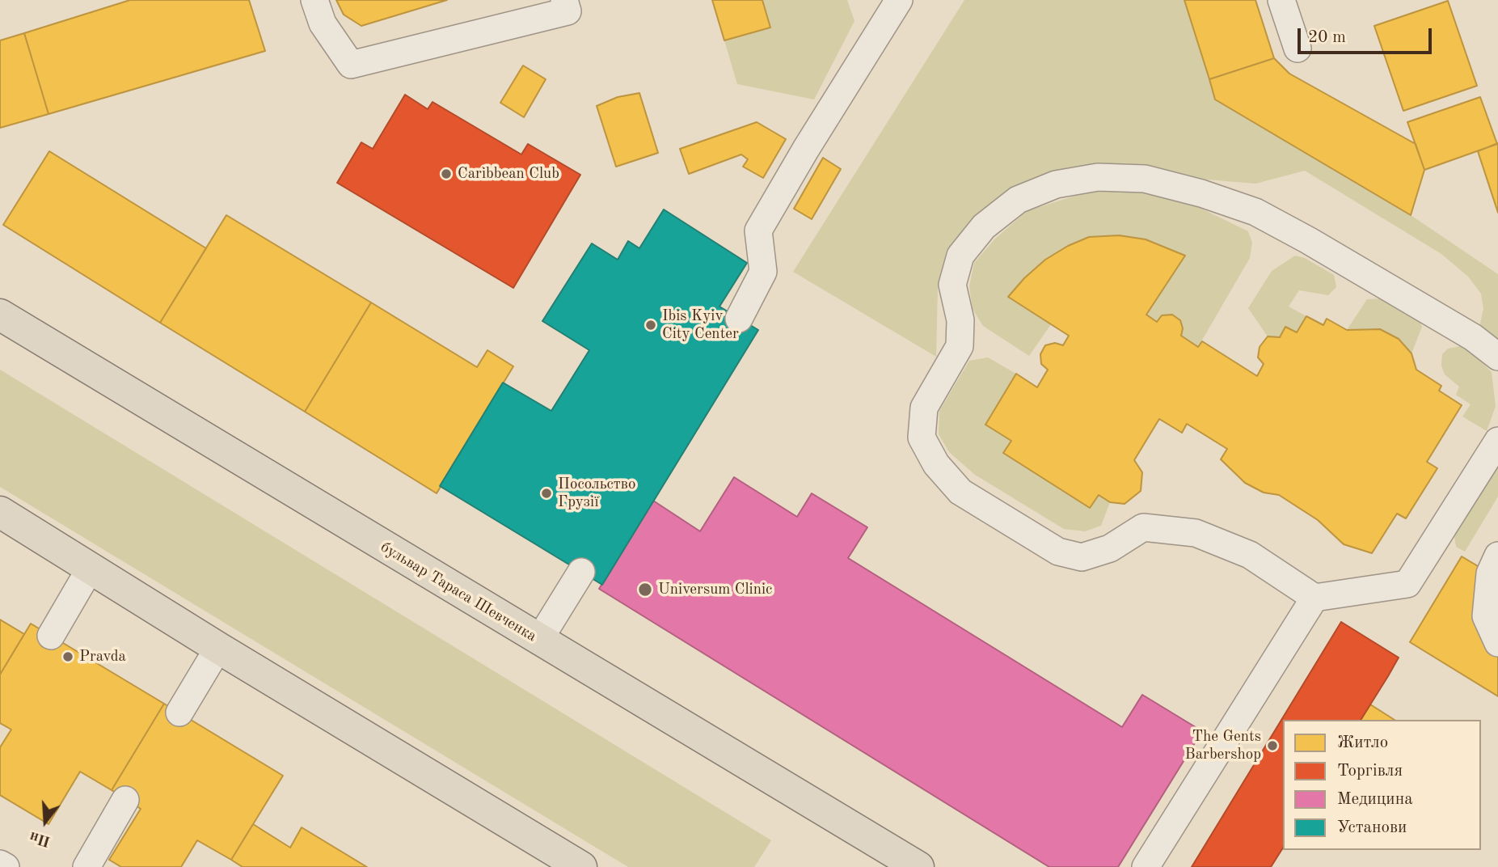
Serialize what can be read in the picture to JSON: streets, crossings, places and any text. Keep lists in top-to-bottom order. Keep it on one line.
{"streets":{"main road":["бульвар Тараса Шевченка"]},"places":["Caribbean Club","Ibis Kyiv City Center","Посольство Грузії","Universum Clinic","Pravda","The Gents Barbershop"],"legend":["Житло","Торгівля","Медицина","Установи"],"scale_bar":"20 m","north":"bottom"}
